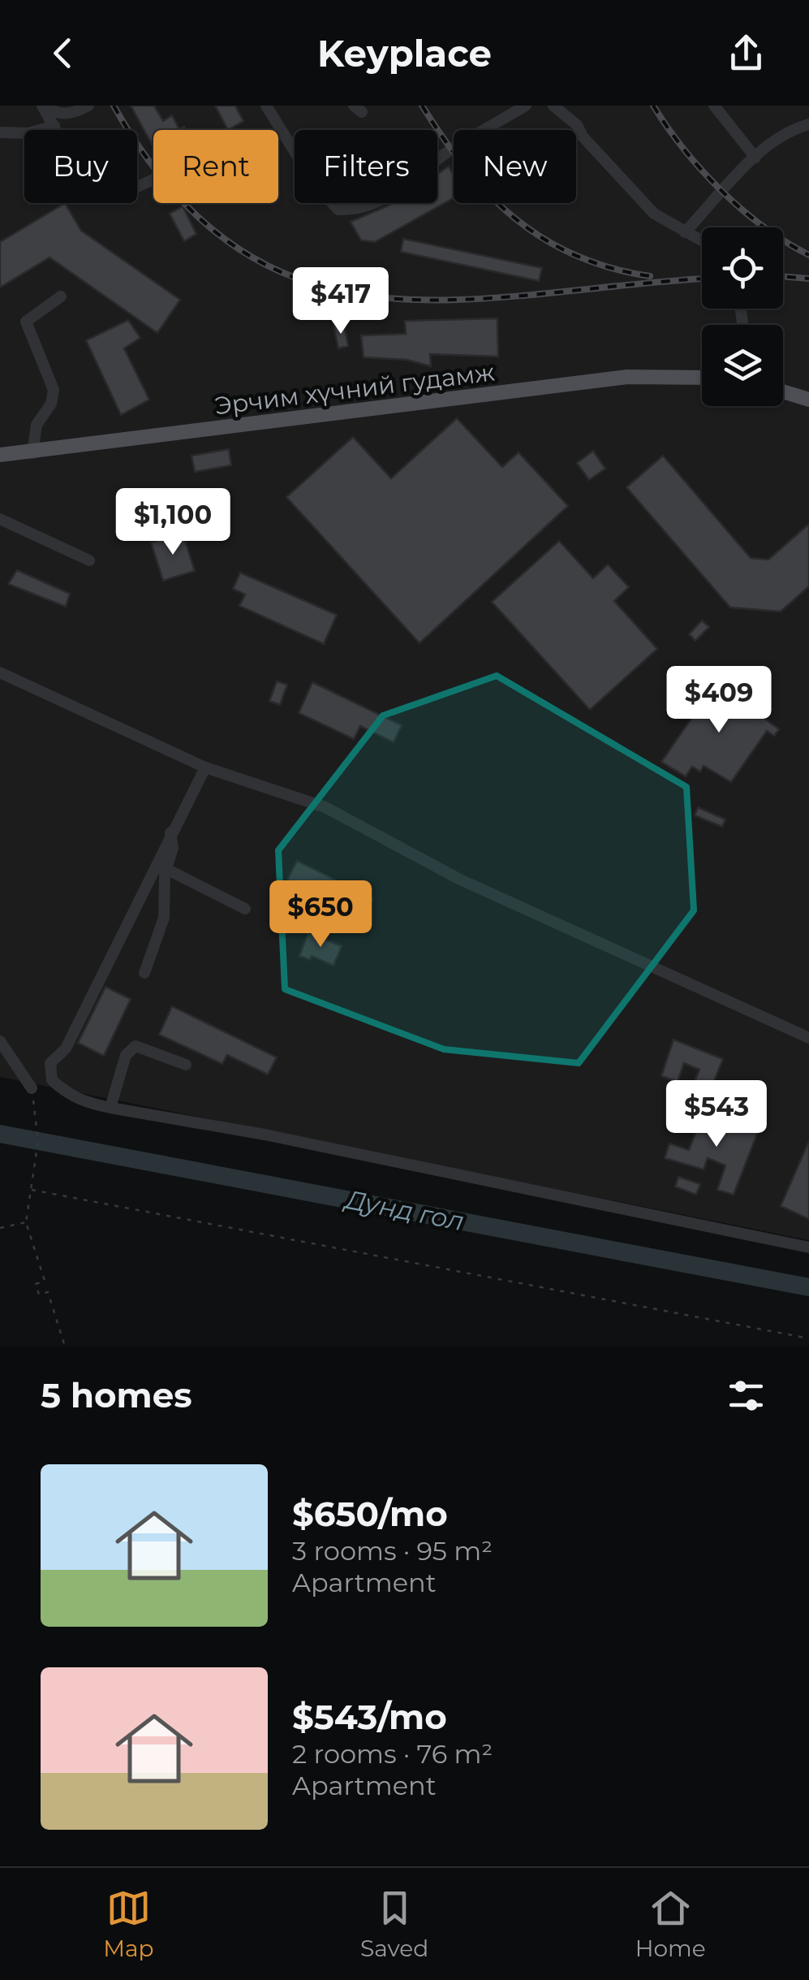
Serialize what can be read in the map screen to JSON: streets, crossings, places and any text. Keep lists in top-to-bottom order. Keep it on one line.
{"streets":{"main road":["Эрчим хүчний гудамж"]},"water":["Дунд гол"],"page":{"header":"Keyplace","chip":["Buy","Rent","Filters","New"],"price":["$417","$1,100","$409","$650","$543"],"heading":"5 homes","list":[{"name":"$650/mo","note":"3 rooms · 95 m² · Apartment"},{"name":"$543/mo","note":"2 rooms · 76 m² · Apartment"}],"tabs":["Map","Saved","Home"]}}
